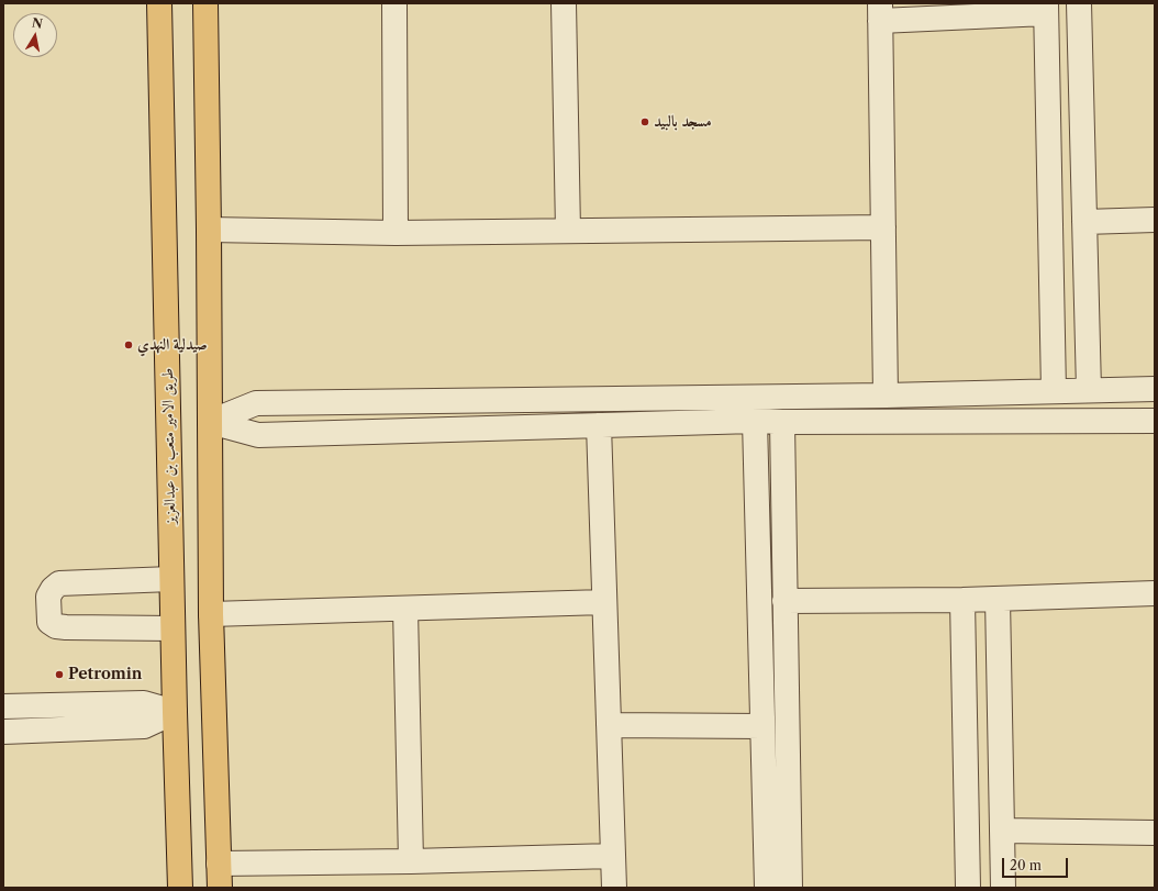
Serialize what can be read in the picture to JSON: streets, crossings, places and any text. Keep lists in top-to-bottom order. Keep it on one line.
{"streets":{"main road":["طريق الامير متعب بن عبدالعزيز"]},"places":["مسجد بالبيد","صيدلية النهدي","Petromin"],"scale_bar":"20 m","north":"top"}
